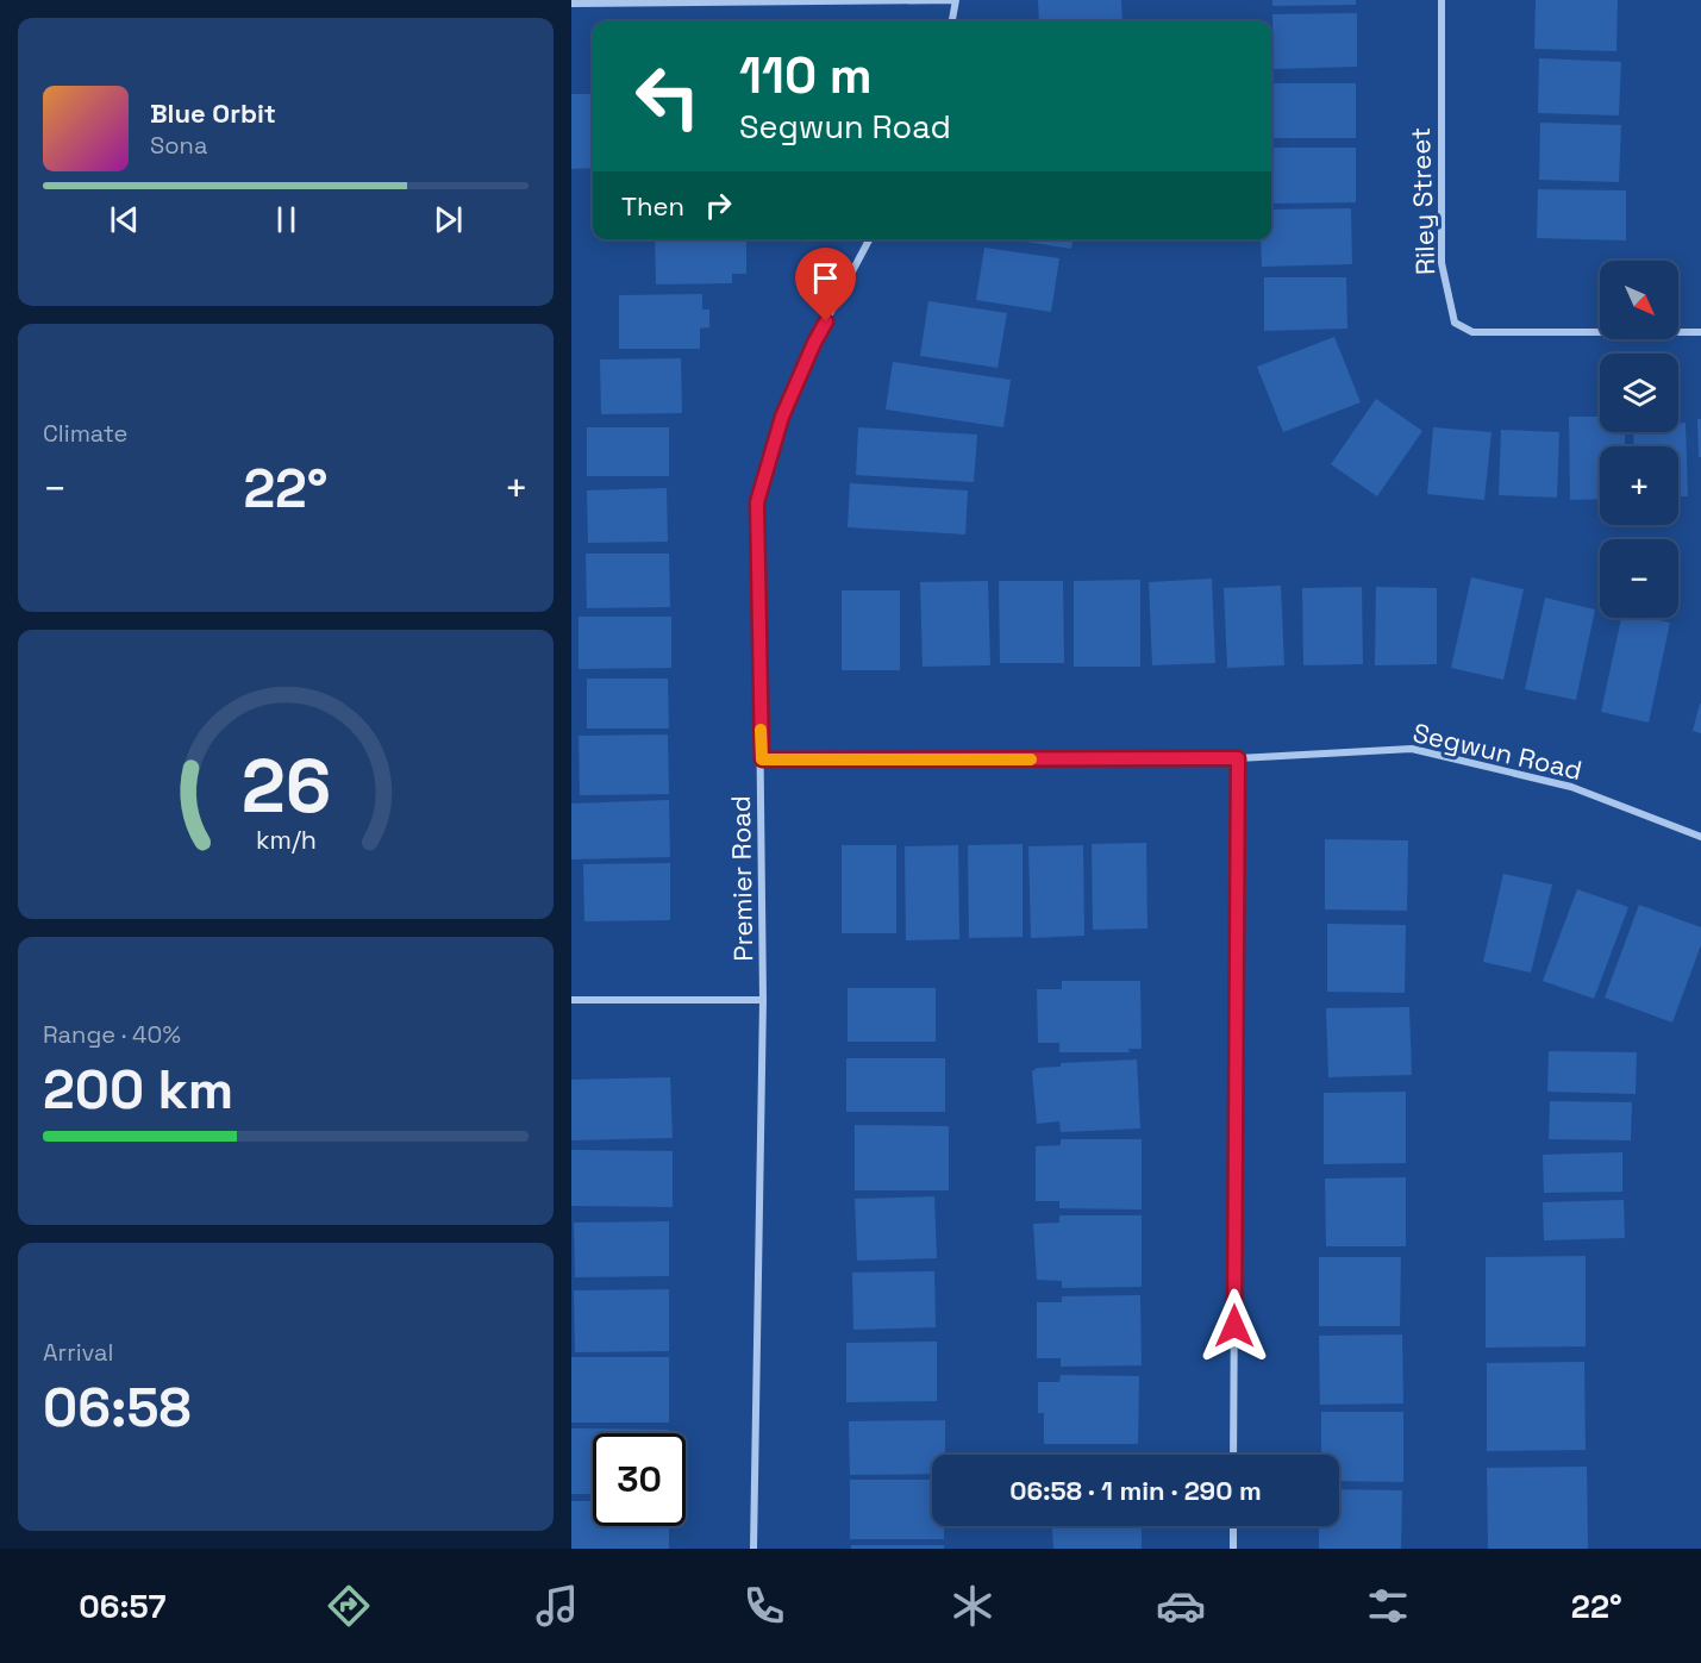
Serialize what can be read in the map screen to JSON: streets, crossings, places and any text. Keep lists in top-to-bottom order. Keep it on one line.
{"streets":{"street":["Riley Street","Segwun Road","Premier Road"]},"crossings":[["Segwun Road","Premier Road"]],"north":"bottom right","page":{"turn":["110 m","Segwun Road"],"song":["Blue Orbit","Sona"],"then":"Then","map_buttons":["+","−"],"tile":["Climate",["Range · 40%","200 km"],["Arrival","06:58"]],"heat":["−","22°","+"],"limit":"30","trip":"06:58 · 1 min · 290 m","tabs":["06:57","22°"],"gauge":["26","km/h"]}}
